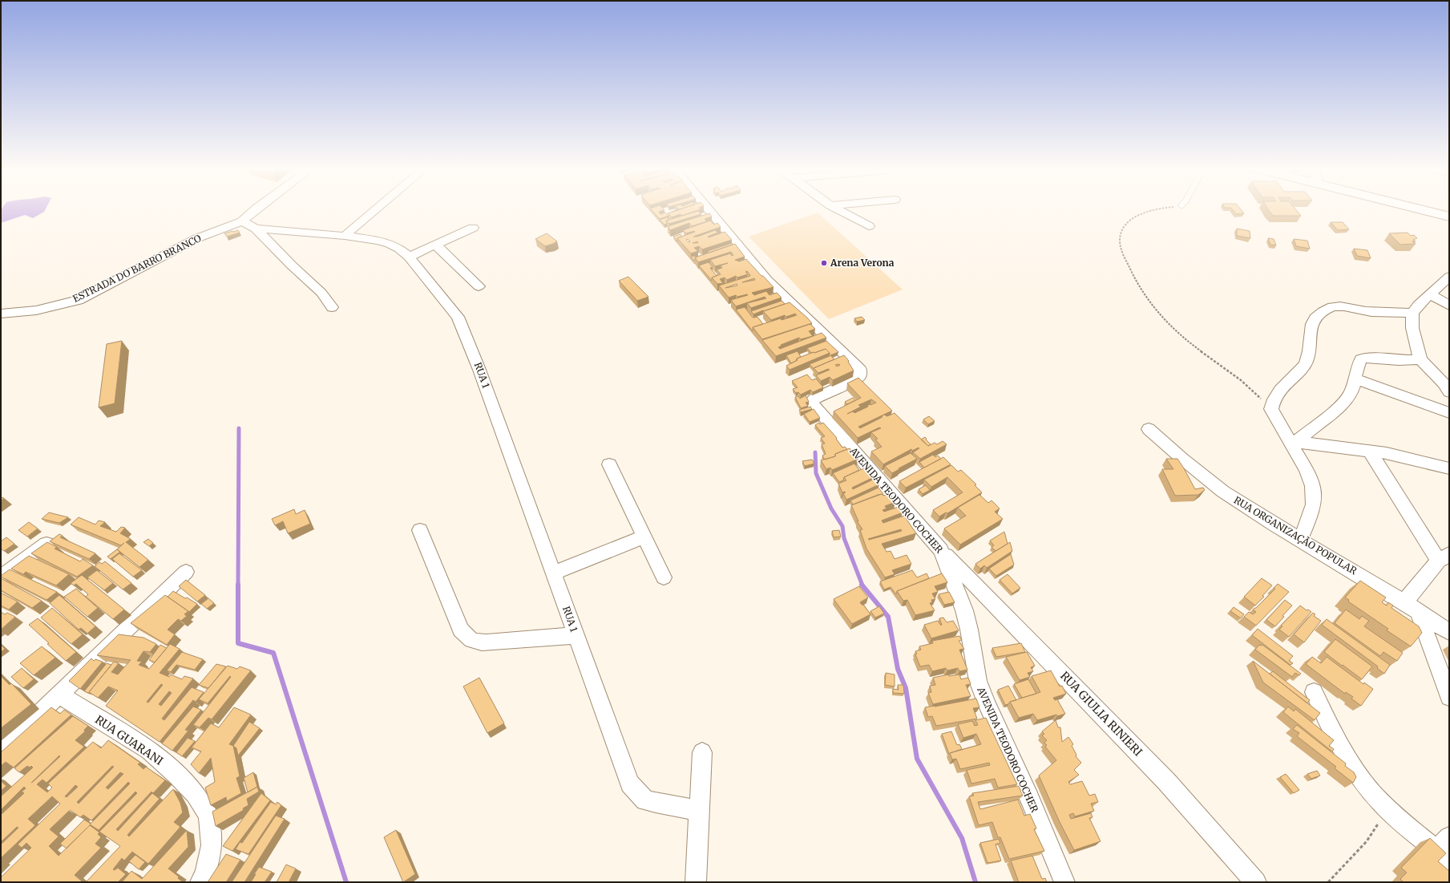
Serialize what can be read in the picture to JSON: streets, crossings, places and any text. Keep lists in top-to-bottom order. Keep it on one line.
{"streets":{"street":["ESTRADA DO BARRO BRANCO","RUA 1","AVENIDA TEODORO COCHER","RUA ORGANIZAÇÃO POPULAR","RUA GIULIA RINIERI","RUA GUARANI"]},"crossings":[["ESTRADA DO BARRO BRANCO","RUA 1"],["AVENIDA TEODORO COCHER","RUA GIULIA RINIERI"]],"places":["Arena Verona"]}
